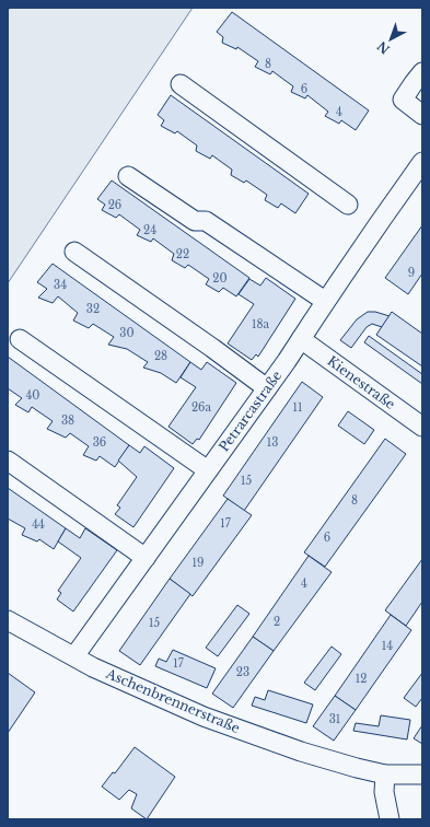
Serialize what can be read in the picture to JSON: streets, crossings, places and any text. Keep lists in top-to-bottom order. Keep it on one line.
{"streets":{"street":["Kienestraße","Petrarcastraße","Aschenbrennerstraße"]},"crossings":[["Kienestraße","Petrarcastraße"],["Petrarcastraße","Aschenbrennerstraße"]],"house_numbers":["8","6","4","26","24","22","9","20","34","32","18a","30","28","40","26a","11","38","36","13","15","8","17","44","6","19","4","2","15","14","17","23","12","31"],"north":"bottom left"}
